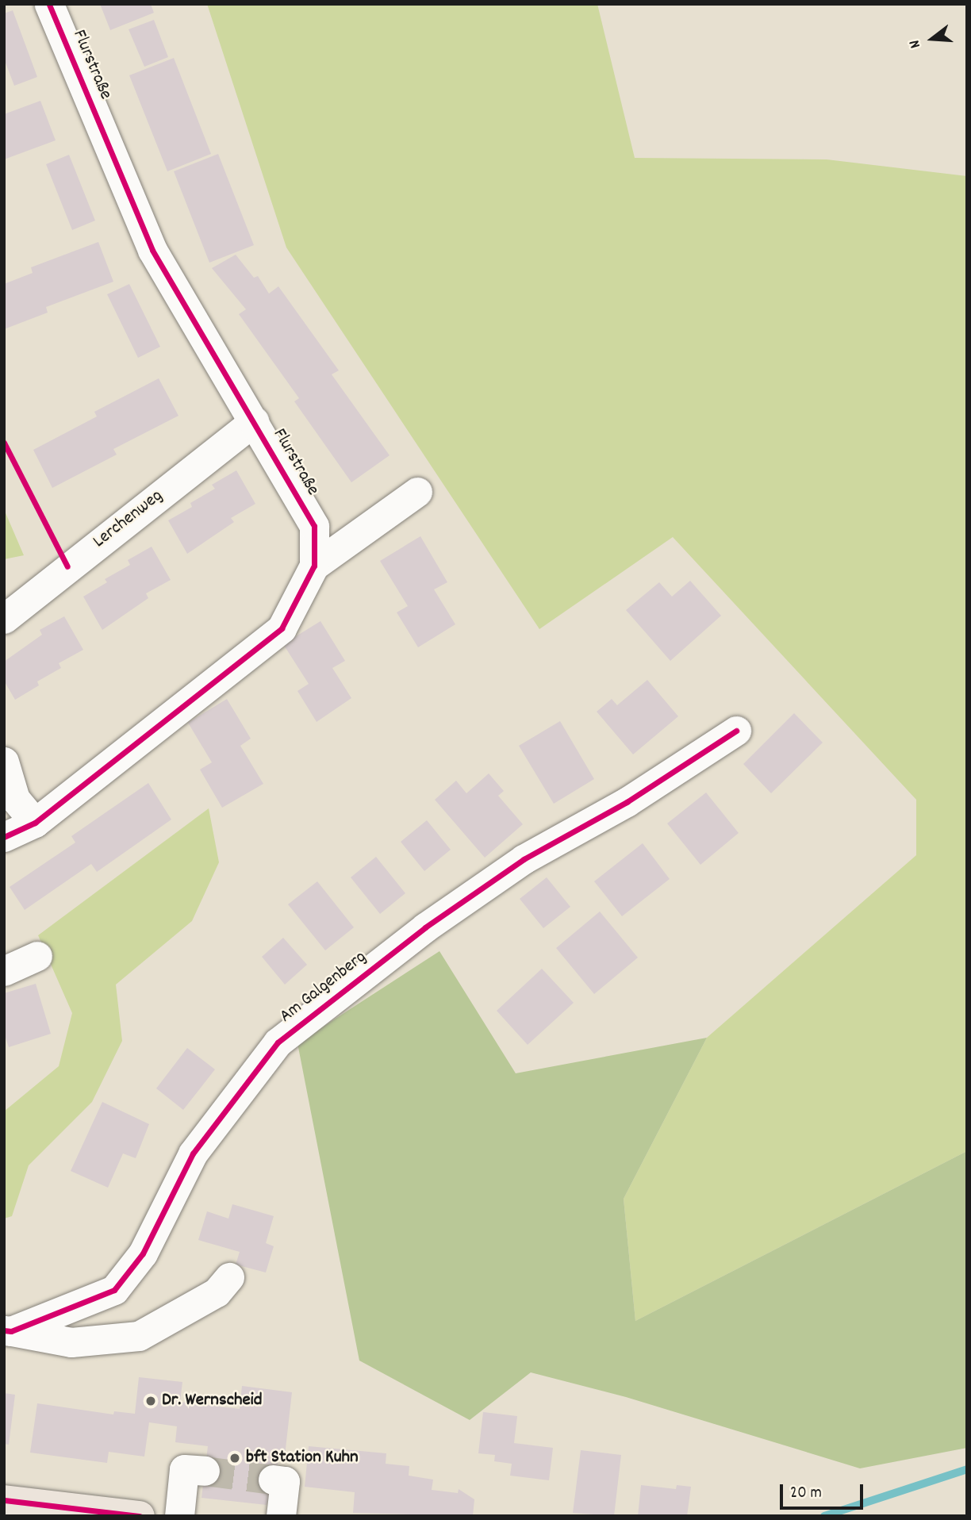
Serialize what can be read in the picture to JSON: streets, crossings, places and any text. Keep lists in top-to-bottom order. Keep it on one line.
{"streets":{"street":["Flurstraße","Lerchenweg","Am Galgenberg"]},"crossings":[["Flurstraße","Lerchenweg"]],"places":["Dr. Wernscheid","bft Station Kuhn"],"scale_bar":"20 m","north":"left"}
